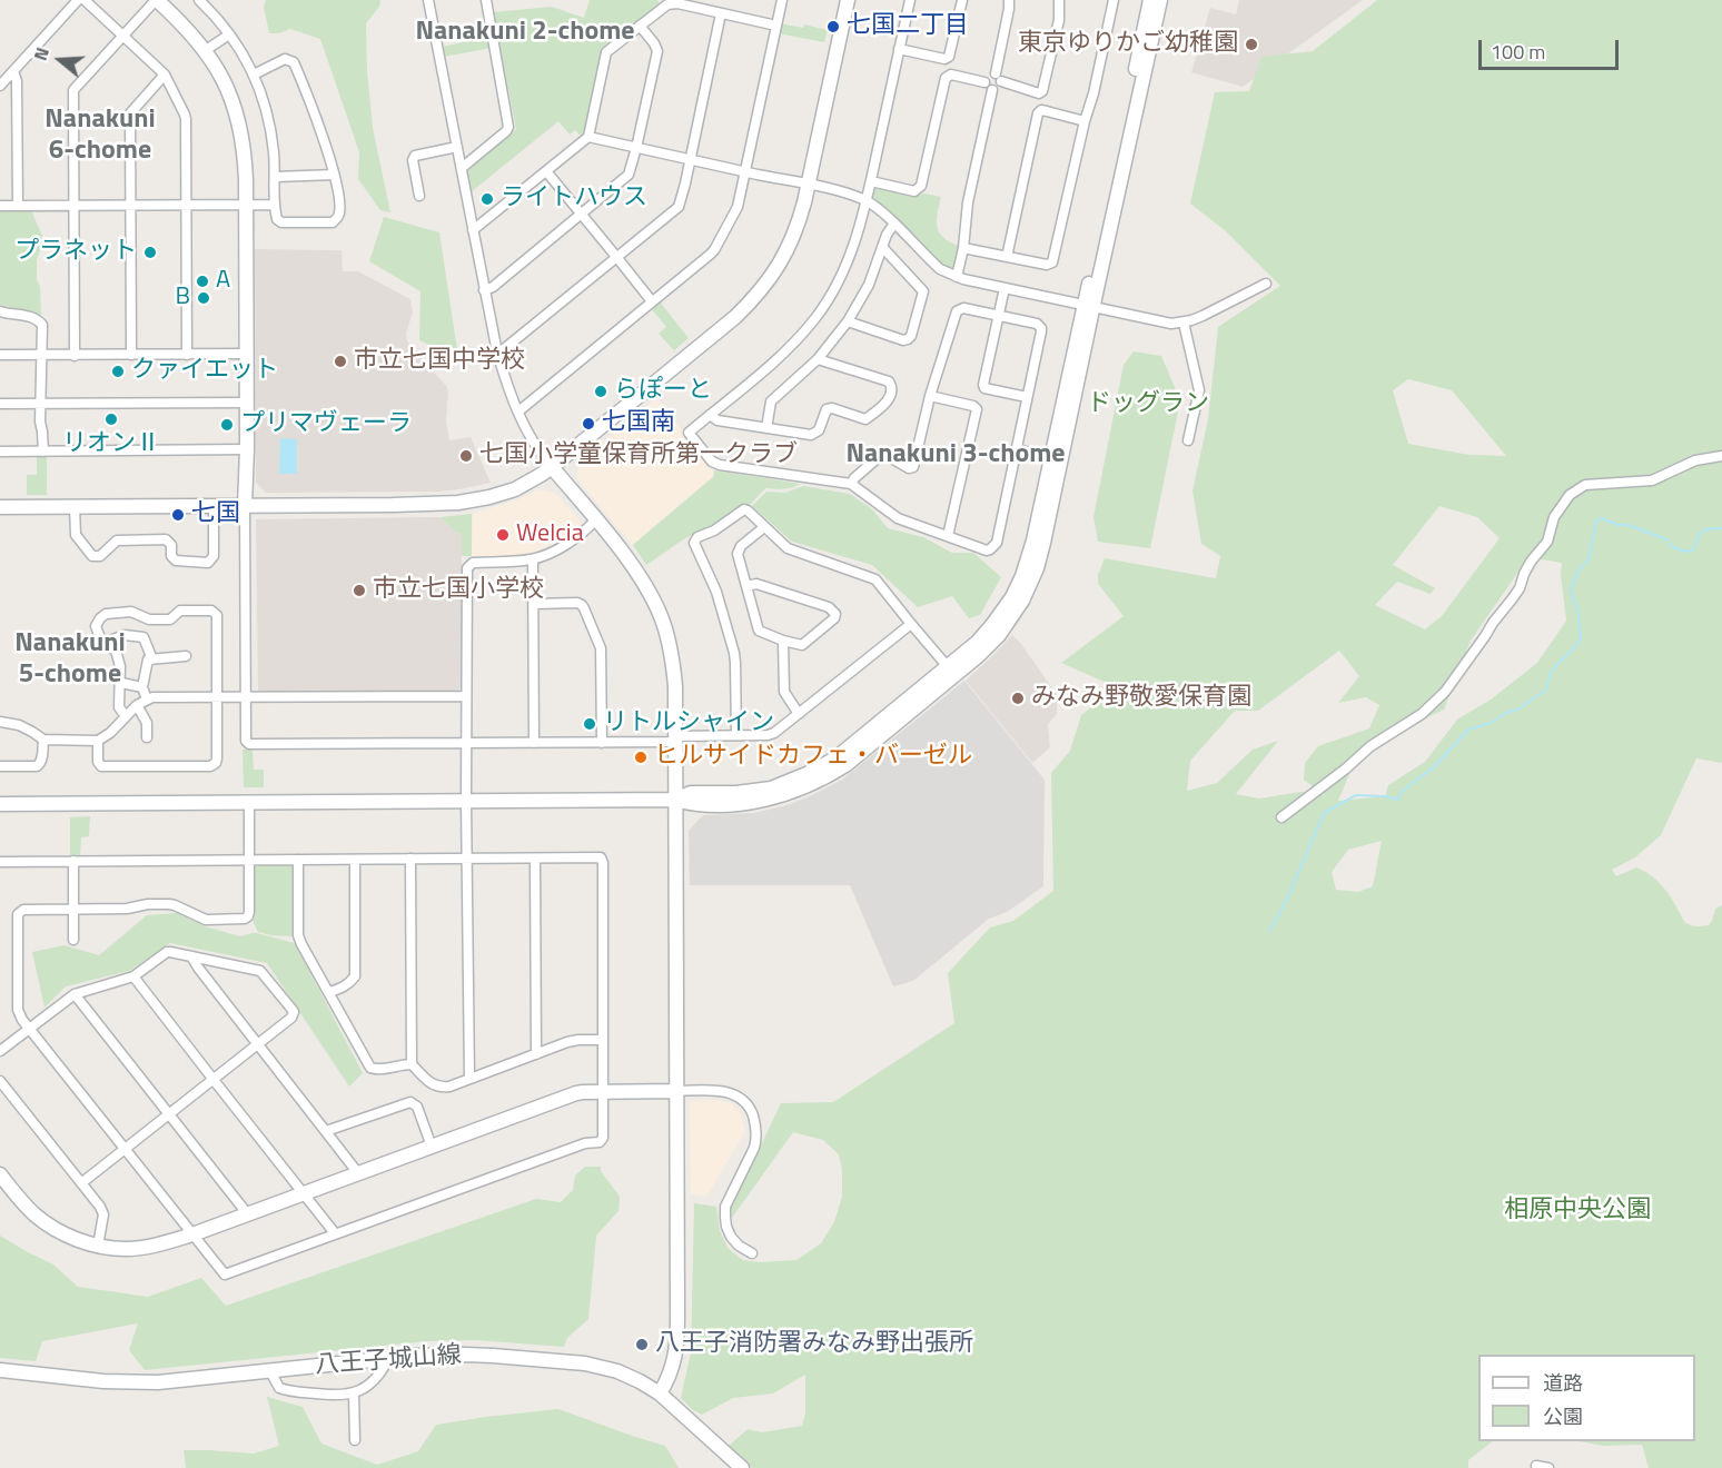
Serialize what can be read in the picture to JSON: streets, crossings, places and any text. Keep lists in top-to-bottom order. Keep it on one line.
{"streets":{"street":["八王子城山線"]},"districts":["Nanakuni 2-chome","Nanakuni 6-chome","Nanakuni 3-chome","Nanakuni 5-chome"],"parks":["ドッグラン","相原中央公園"],"places":["七国二丁目","東京ゆりかご幼稚園","ライトハウス","プラネット","A","B","市立七国中学校","クァイエット","らぽーと","リオンⅡ","七国南","プリマヴェーラ","七国小学童保育所第一クラブ","七国","Welcia","市立七国小学校","みなみ野敬愛保育園","リトルシャイン","ヒルサイドカフェ・バーゼル","八王子消防署みなみ野出張所"],"legend":["道路","公園"],"scale_bar":"100 m","north":"left"}
